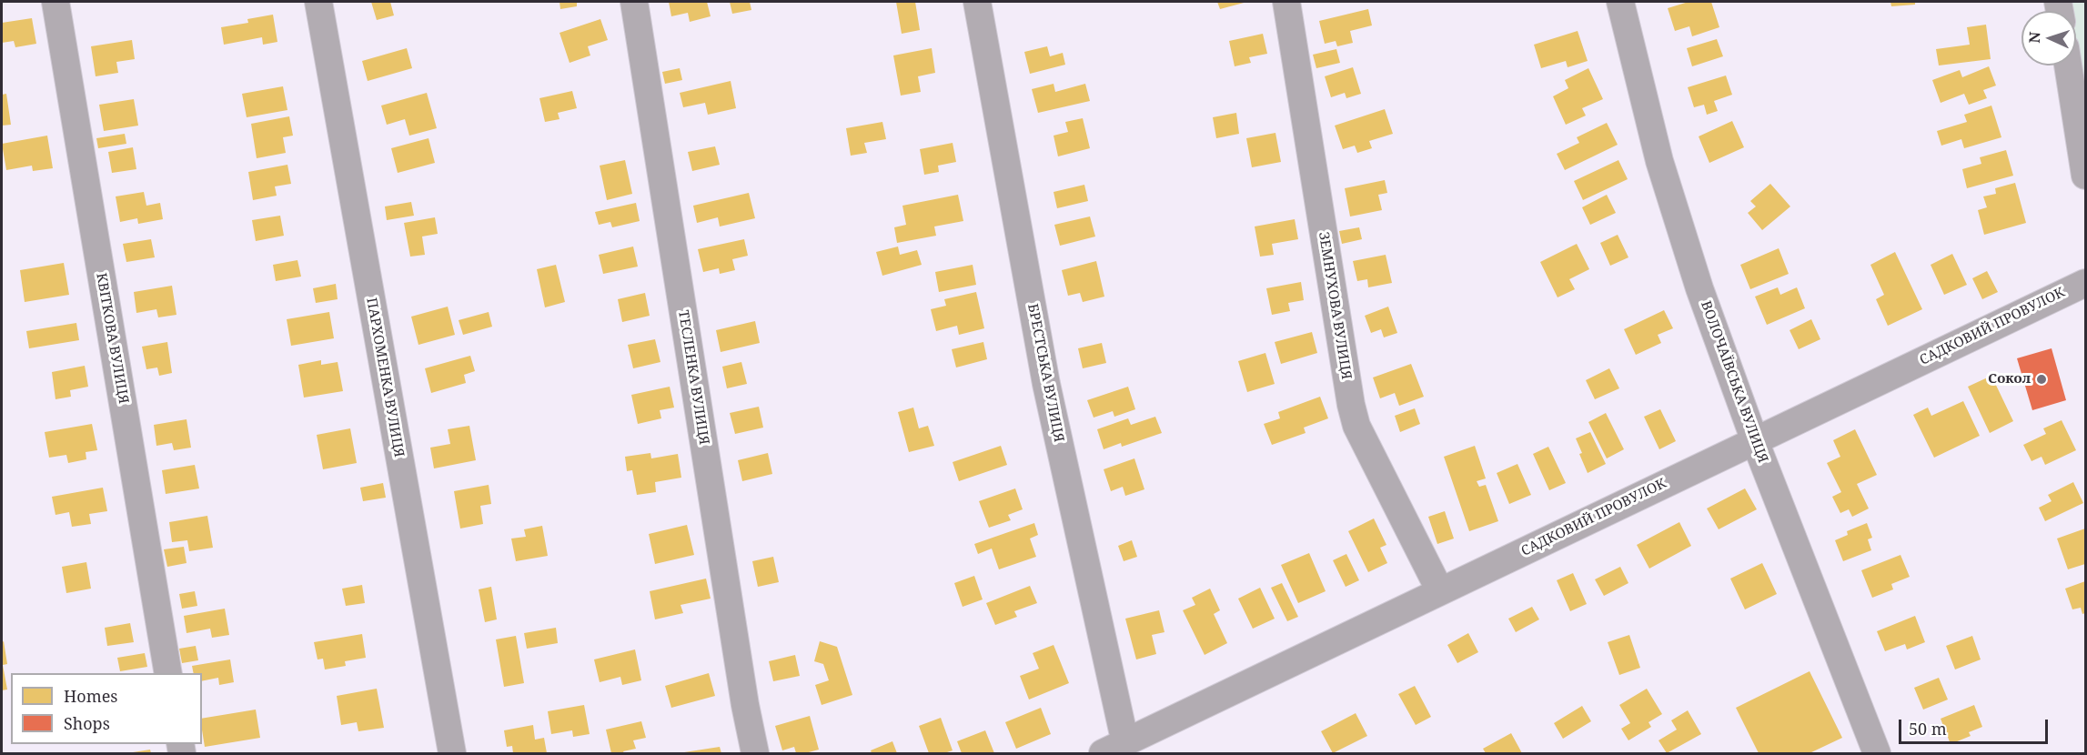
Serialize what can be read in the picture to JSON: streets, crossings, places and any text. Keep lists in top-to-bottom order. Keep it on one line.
{"streets":{"street":["ЗЕМНУХОВА ВУЛИЦЯ","САДКОВИЙ ПРОВУЛОК","КВІТКОВА ВУЛИЦЯ","БРЕСТСЬКА ВУЛИЦЯ","ПАРХОМЕНКА ВУЛИЦЯ","ТЕСЛЕНКА ВУЛИЦЯ","ВОЛОЧАЇВСЬКА ВУЛИЦЯ"]},"crossings":[["ЗЕМНУХОВА ВУЛИЦЯ","САДКОВИЙ ПРОВУЛОК"],["САДКОВИЙ ПРОВУЛОК","БРЕСТСЬКА ВУЛИЦЯ"],["САДКОВИЙ ПРОВУЛОК","ВОЛОЧАЇВСЬКА ВУЛИЦЯ"]],"places":["Сокол"],"legend":["Homes","Shops"],"scale_bar":"50 m","north":"left"}
